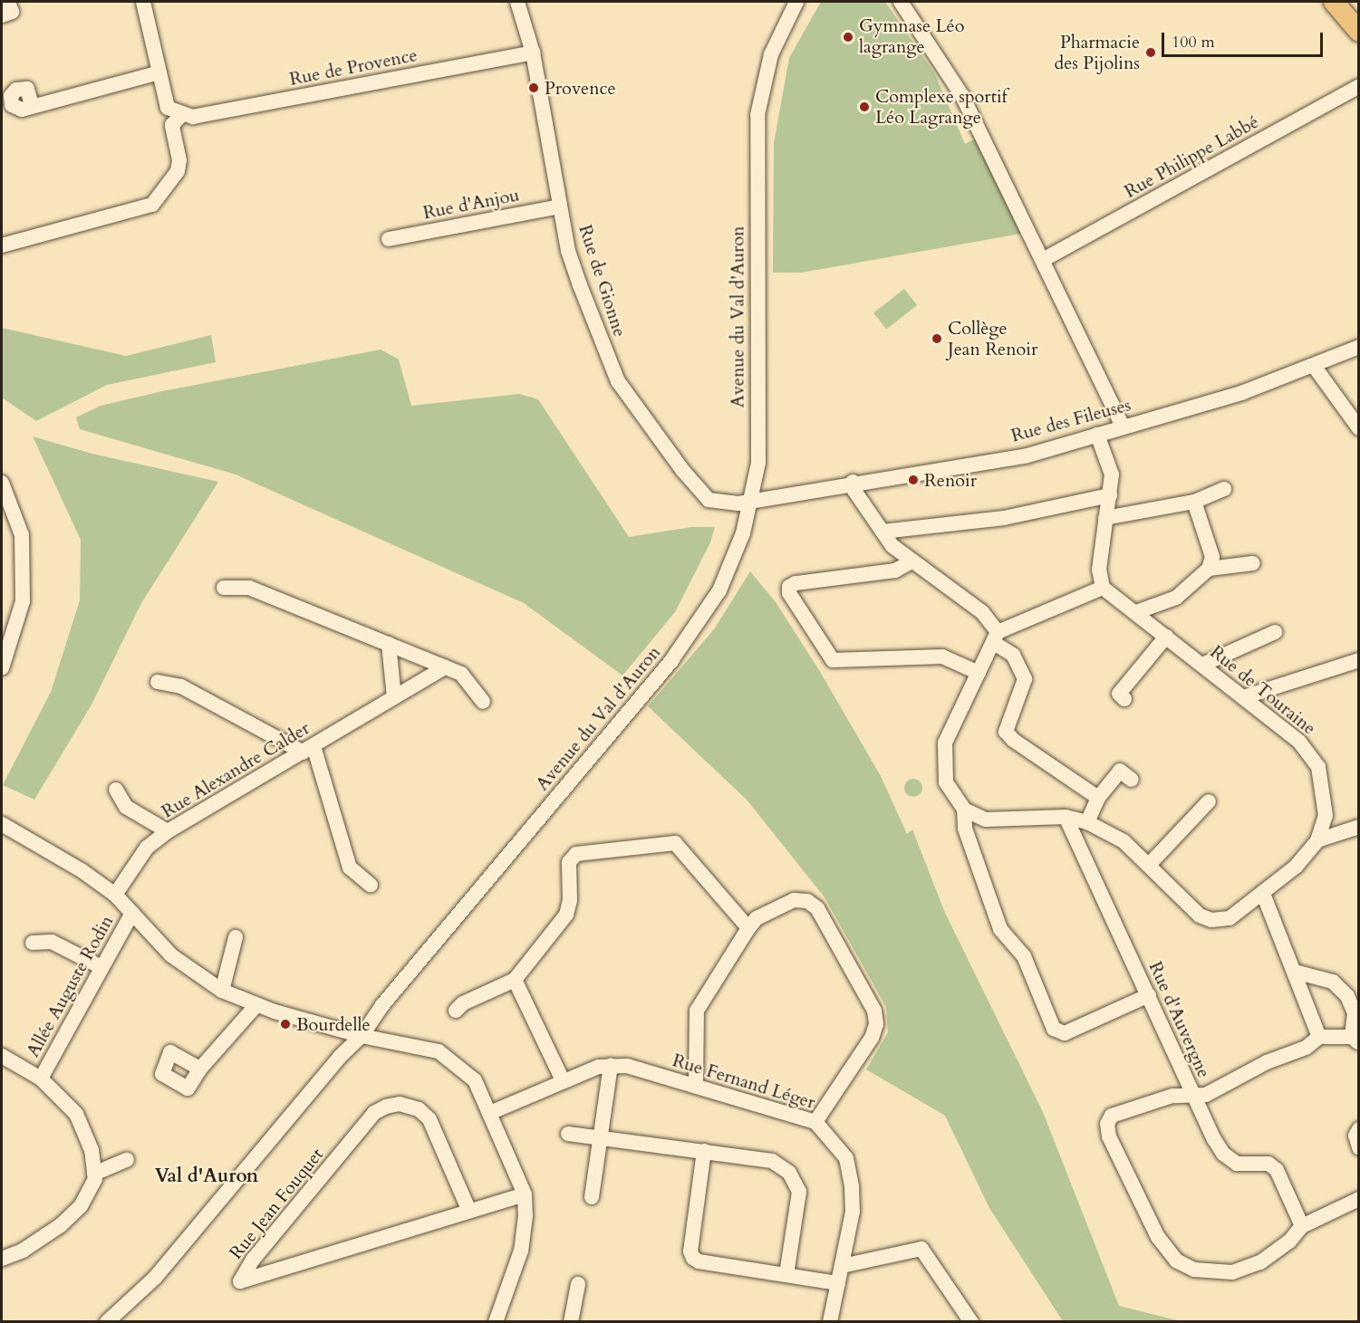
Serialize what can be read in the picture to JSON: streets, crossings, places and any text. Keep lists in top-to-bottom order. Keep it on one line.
{"streets":{"street":["Rue de Provence","Rue Philippe Labbé","Rue d'Anjou","Rue de Gionne","Avenue du Val d'Auron","Rue des Fileuses","Rue de Touraine","Rue Alexandre Calder","Allée Auguste Rodin","Rue d'Auvergne","Rue Fernand Léger","Rue Jean Fouquet"]},"crossings":[["Rue de Provence","Rue de Gionne"],["Rue d'Anjou","Rue de Gionne"],["Rue de Gionne","Avenue du Val d'Auron"],["Rue de Gionne","Rue des Fileuses"],["Avenue du Val d'Auron","Rue des Fileuses"],["Rue de Touraine","Rue d'Auvergne"]],"districts":["Val d'Auron"],"places":["Gymnase Léo lagrange","Pharmacie des Pijolins","Provence","Complexe sportif Léo Lagrange","Collège Jean Renoir","Renoir","Bourdelle"],"scale_bar":"100 m"}
